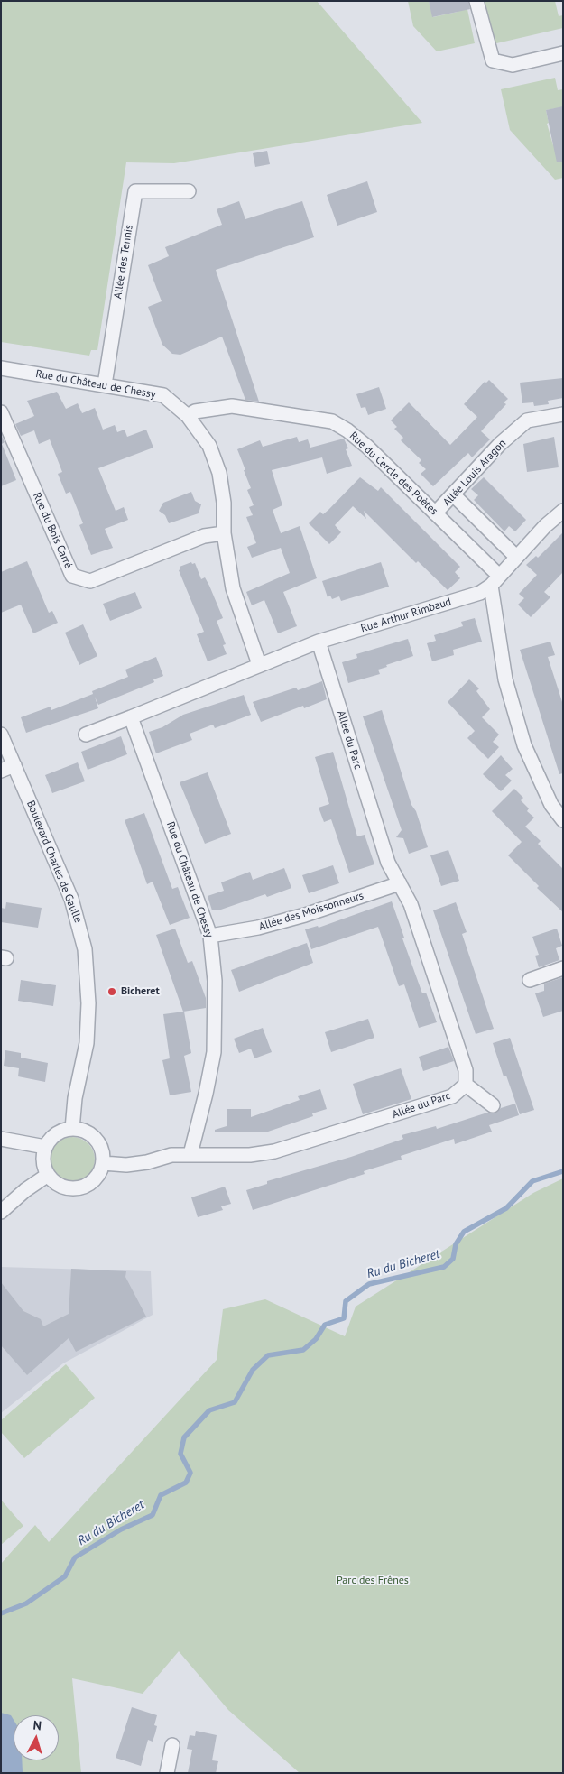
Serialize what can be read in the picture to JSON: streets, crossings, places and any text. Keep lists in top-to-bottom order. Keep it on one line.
{"streets":{"street":["Allée des Tennis","Rue du Château de Chessy","Allée Louis Aragon","Rue du Cercle des Poètes","Rue du Bois Carré","Rue Arthur Rimbaud","Allée du Parc","Boulevard Charles de Gaulle","Allée des Moissonneurs"]},"crossings":[["Allée des Tennis","Rue du Château de Chessy"],["Rue du Château de Chessy","Rue du Cercle des Poètes"],["Rue du Château de Chessy","Rue du Bois Carré"],["Rue du Château de Chessy","Rue Arthur Rimbaud"],["Rue du Château de Chessy","Allée du Parc"],["Rue du Château de Chessy","Allée des Moissonneurs"],["Allée Louis Aragon","Rue du Cercle des Poètes"],["Rue du Cercle des Poètes","Rue Arthur Rimbaud"],["Rue Arthur Rimbaud","Allée du Parc"],["Allée du Parc","Boulevard Charles de Gaulle"],["Allée du Parc","Allée des Moissonneurs"]],"water":["Ru du Bicheret"],"parks":["Parc des Frênes"],"places":["Bicheret"],"north":"top"}
